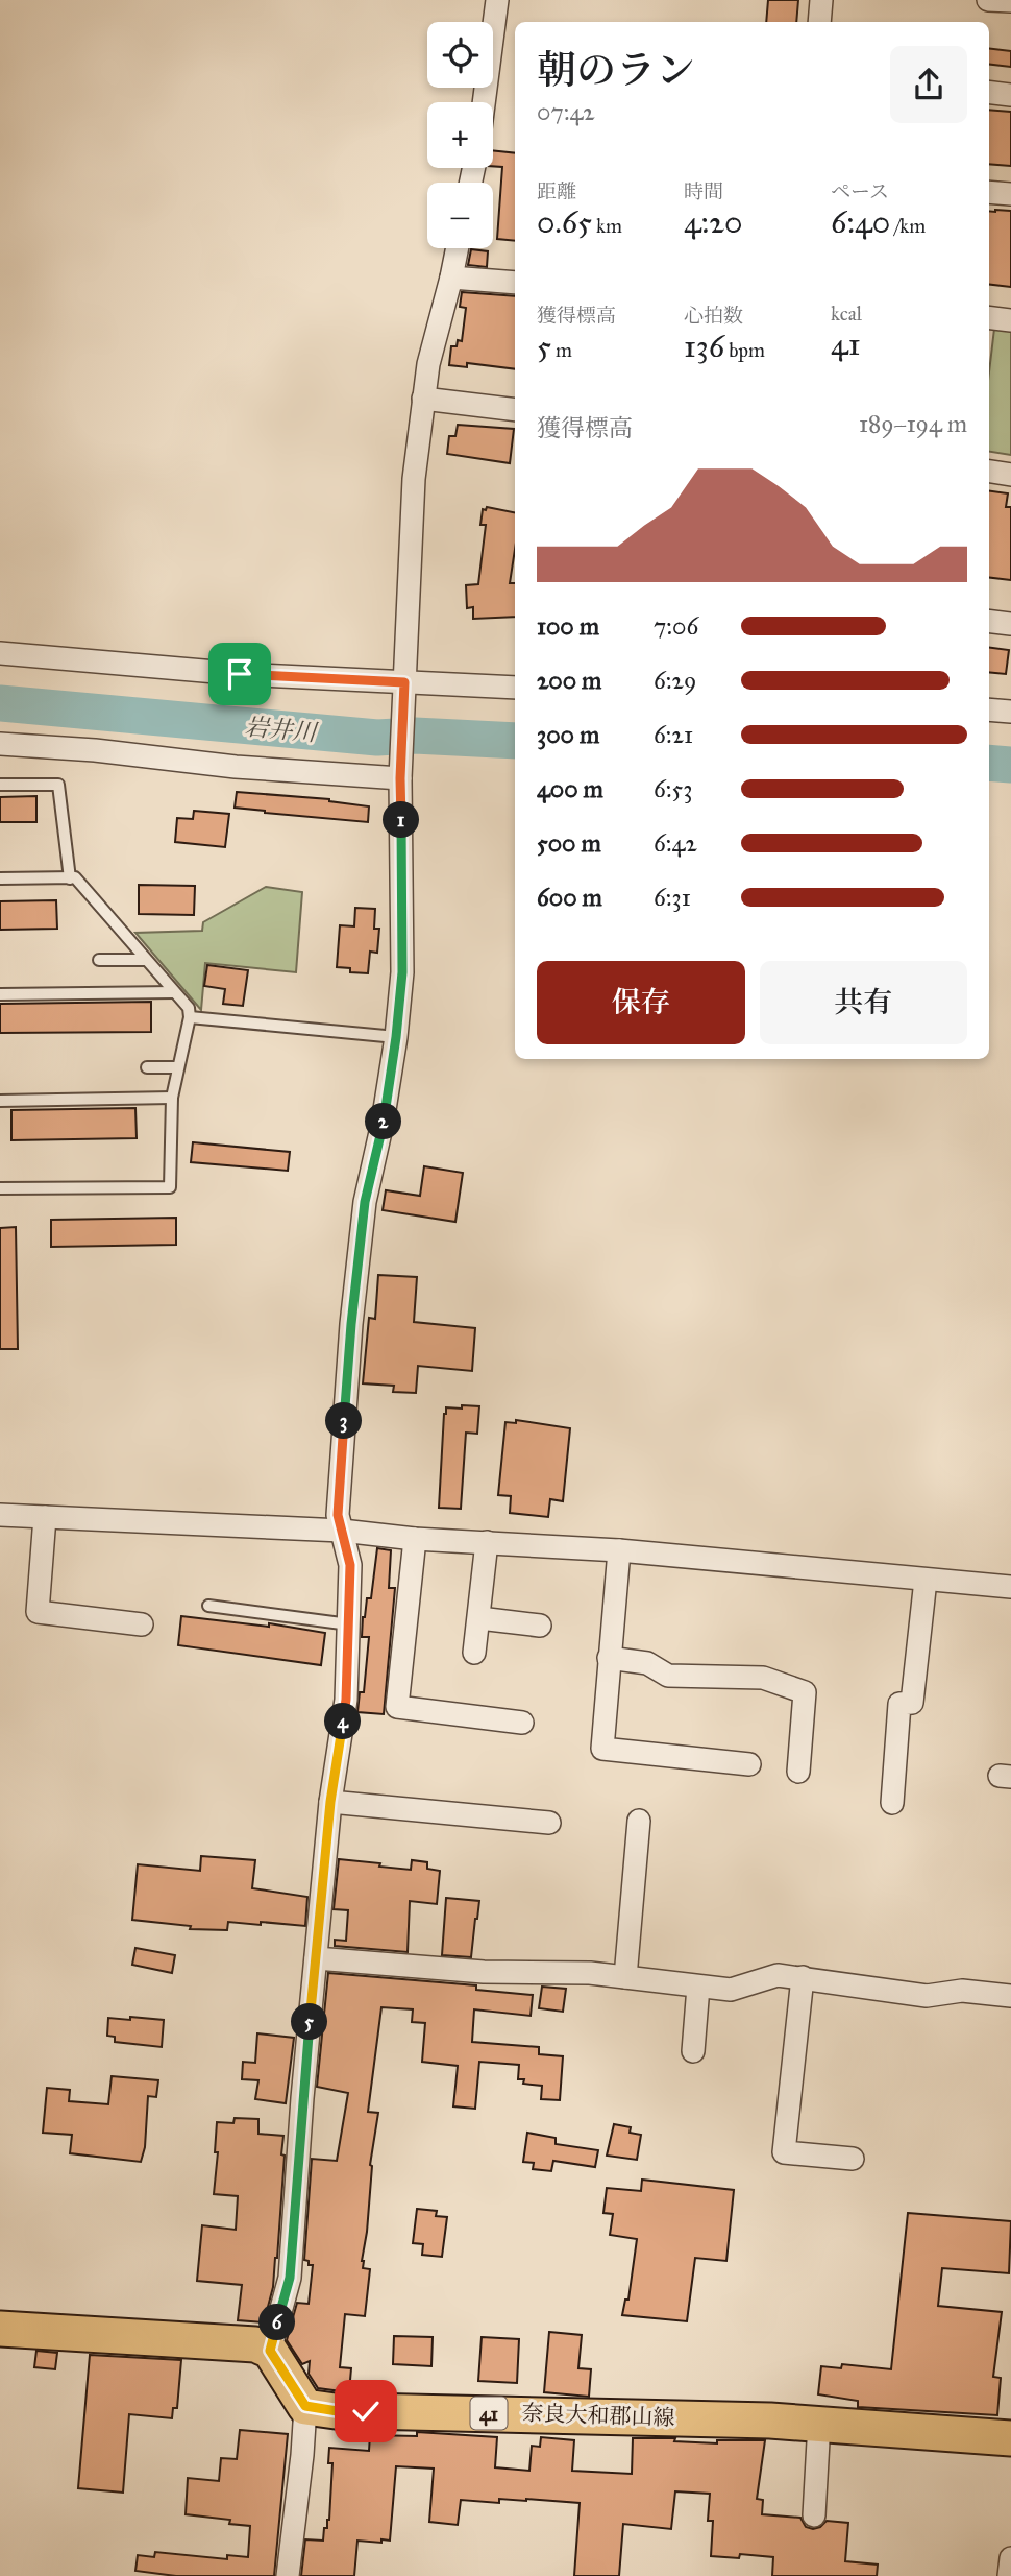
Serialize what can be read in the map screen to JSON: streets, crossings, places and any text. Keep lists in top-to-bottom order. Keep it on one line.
{"streets":{"main road":["41","奈良大和郡山線"]},"water":["岩井川"],"page":{"map_buttons":["+","−"],"heading":["朝のラン","07:42"],"stats":[["距離","0.65 km"],["時間","4:20"],["ペース","6:40 /km"],["獲得標高","5 m"],["心拍数","136 bpm"],["kcal","41"]],"chart":["獲得標高","189–194 m"],"list":[{"name":"100 m","note":"7:06"},{"name":"200 m","note":"6:29"},{"name":"300 m","note":"6:21"},{"name":"400 m","note":"6:53"},{"name":"500 m","note":"6:42"},{"name":"600 m","note":"6:31"}],"pins":["1","2","3","4","5","6"],"buttons":["保存","共有"]}}
